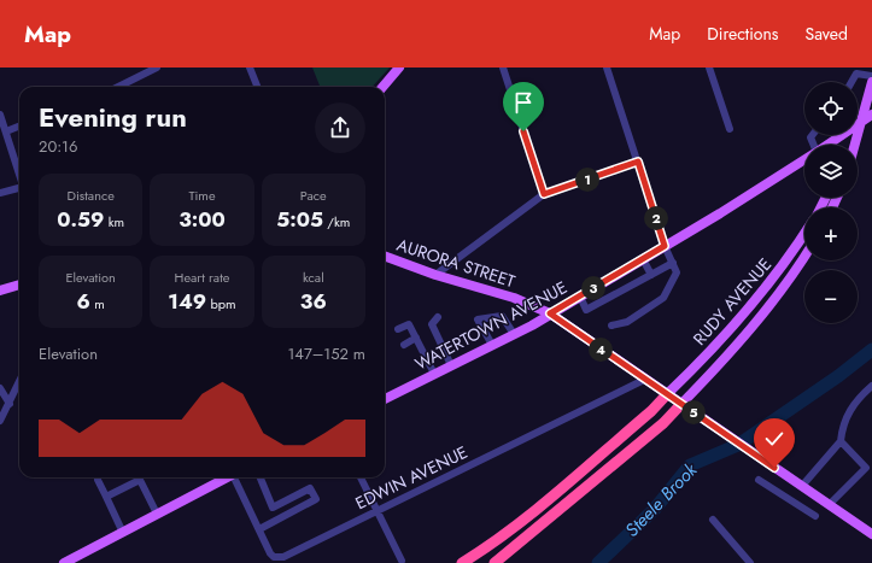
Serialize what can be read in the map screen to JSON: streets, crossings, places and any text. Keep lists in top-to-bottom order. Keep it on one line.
{"streets":{"main road":["AURORA STREET","RUDY AVENUE","WATERTOWN AVENUE"],"street":["EDWIN AVENUE"]},"crossings":[["AURORA STREET","RUDY AVENUE"],["AURORA STREET","WATERTOWN AVENUE"],["AURORA STREET","EDWIN AVENUE"]],"water":["Steele Brook"],"page":{"header":"Map","nav":["Map","Directions","Saved"],"map_buttons":["+","−"],"heading":["Evening run","20:16"],"pins":["1","2","3","4","5"],"stats":[["Distance","0.59 km"],["Time","3:00"],["Pace","5:05 /km"],["Elevation","6 m"],["Heart rate","149 bpm"],["kcal","36"]],"chart":["Elevation","147–152 m"]}}
